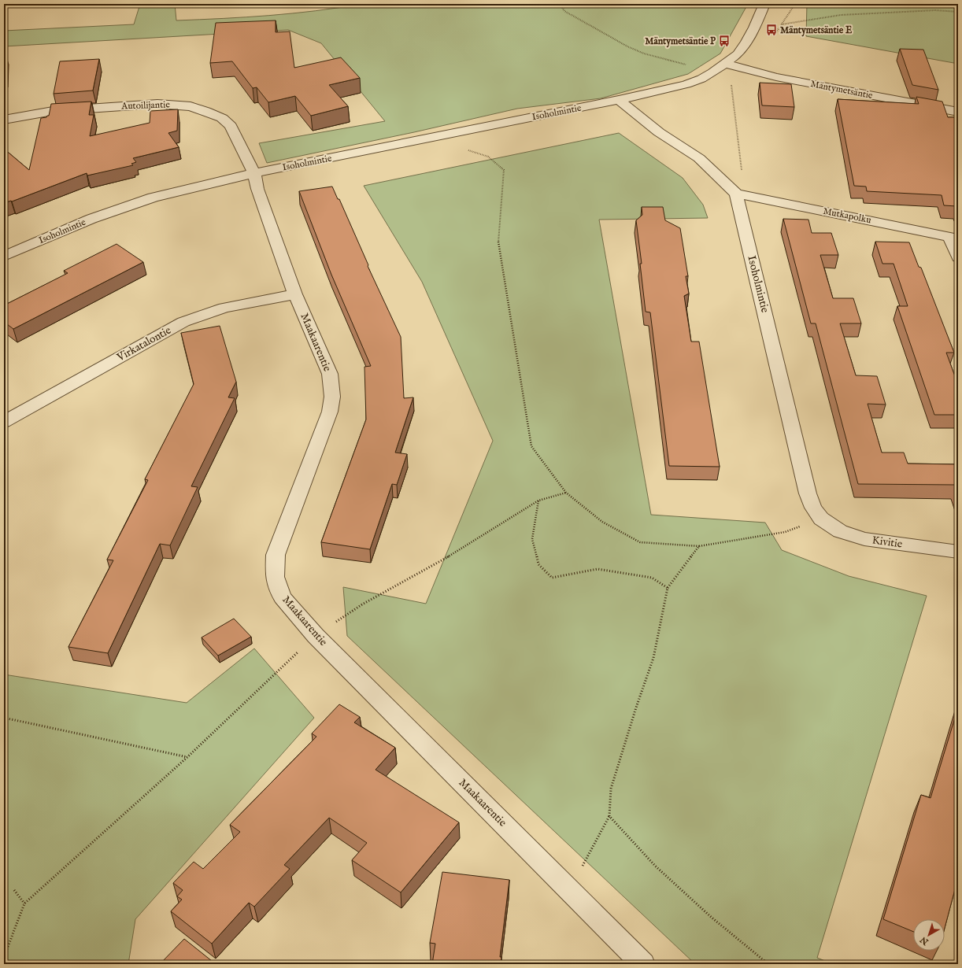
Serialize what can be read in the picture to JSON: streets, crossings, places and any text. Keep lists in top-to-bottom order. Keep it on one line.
{"streets":{"street":["Mäntymetsäntie","Autoilijantie","Isoholmintie","Mutkapolku","Maakaarentie","Virkatalontie","Kivitie"]},"crossings":[["Mäntymetsäntie","Isoholmintie"],["Autoilijantie","Isoholmintie"],["Autoilijantie","Maakaarentie"],["Isoholmintie","Mutkapolku"],["Isoholmintie","Maakaarentie"],["Isoholmintie","Kivitie"],["Maakaarentie","Virkatalontie"]],"places":{"bus stop":["Mäntymetsäntie E","Mäntymetsäntie P"]},"north":"bottom left"}
